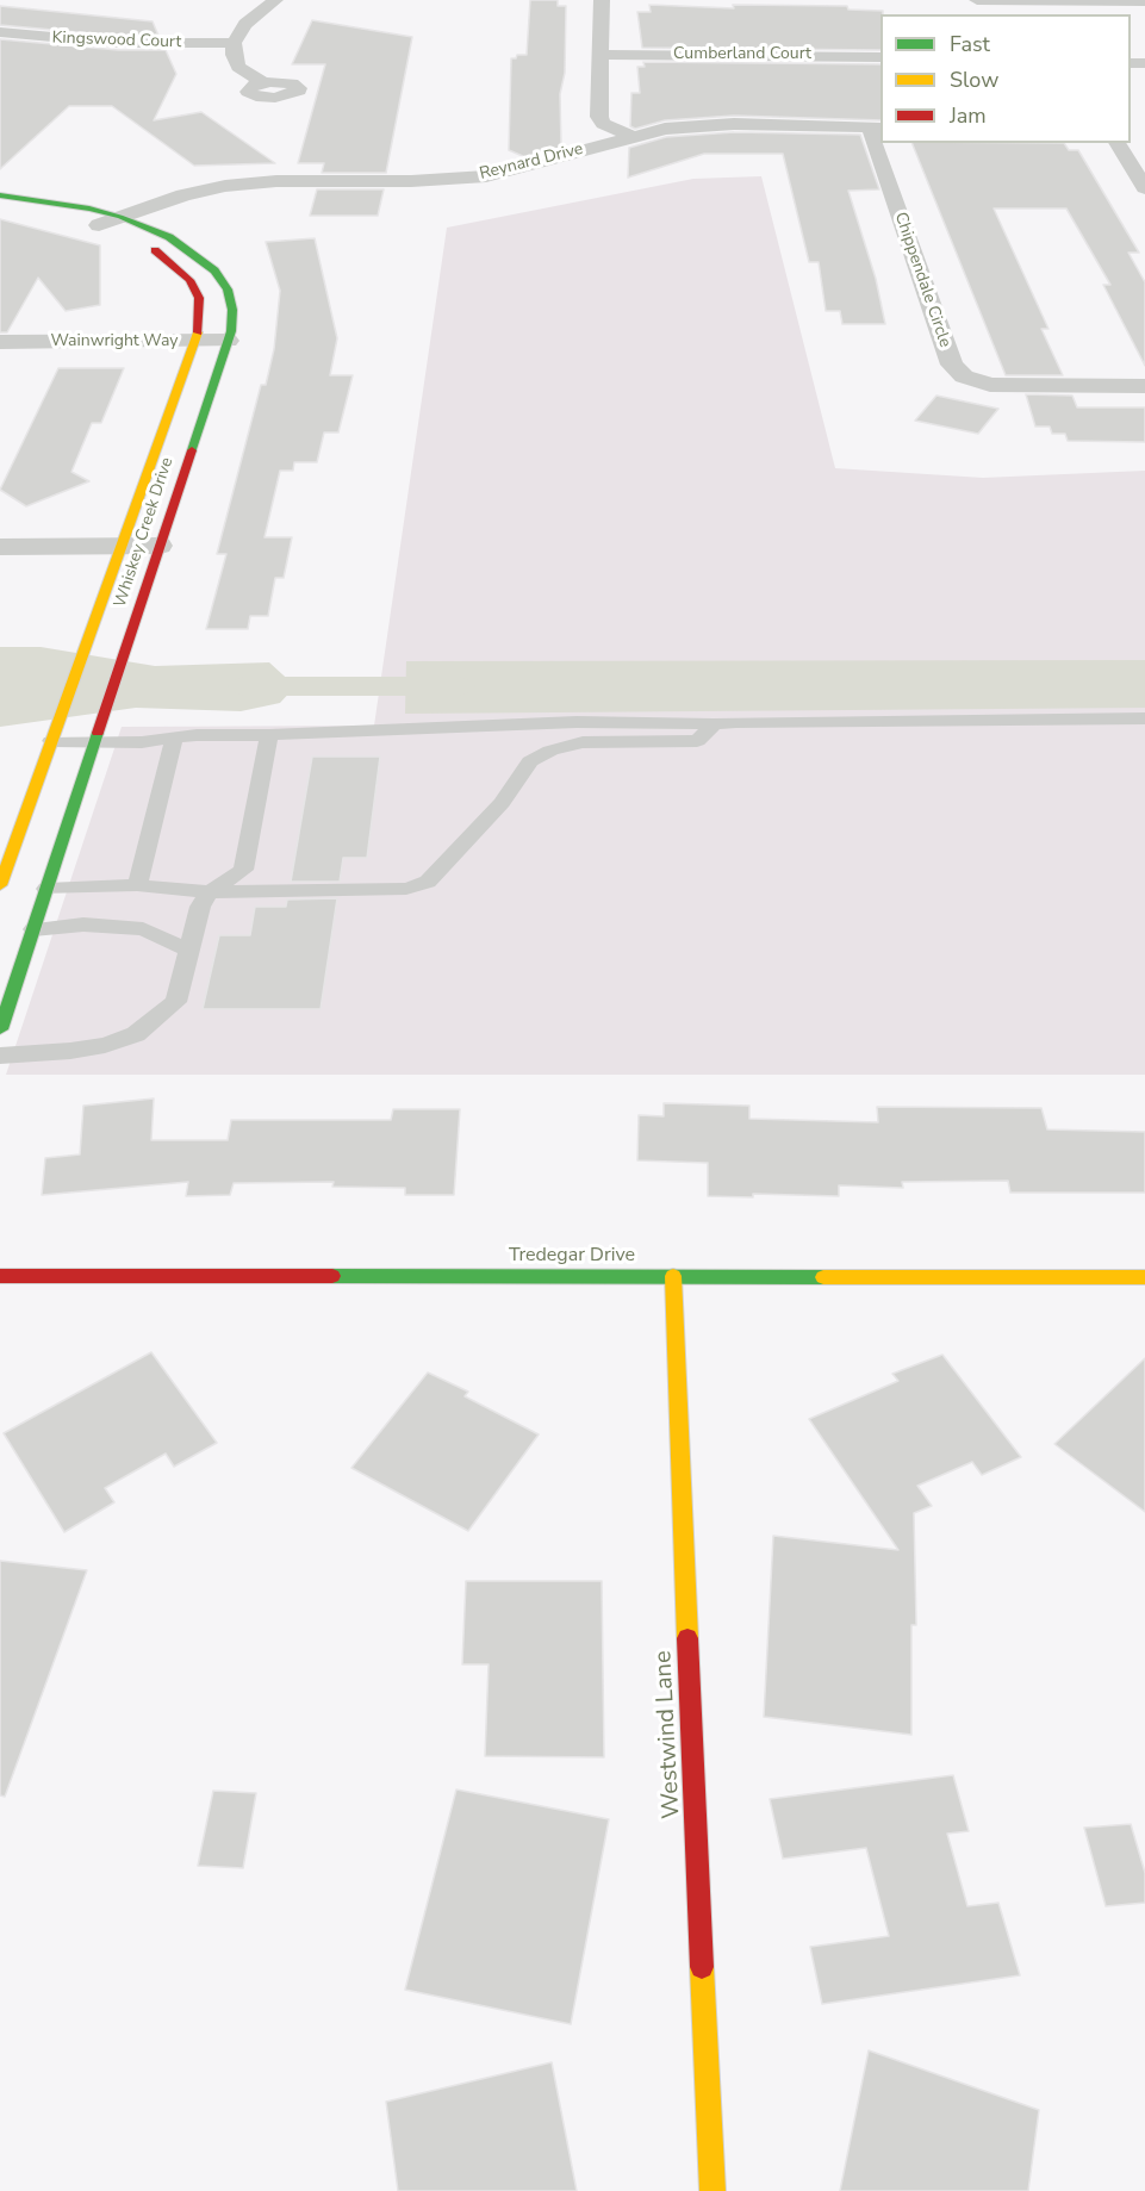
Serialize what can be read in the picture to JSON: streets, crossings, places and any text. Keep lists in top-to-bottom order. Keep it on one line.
{"streets":{"street":["Kingswood Court","Cumberland Court","Reynard Drive","Chippendale Circle","Wainwright Way","Whiskey Creek Drive","Tredegar Drive","Westwind Lane"]},"crossings":[["Reynard Drive","Whiskey Creek Drive"],["Wainwright Way","Whiskey Creek Drive"],["Tredegar Drive","Westwind Lane"]],"legend":["Fast","Slow","Jam"]}
